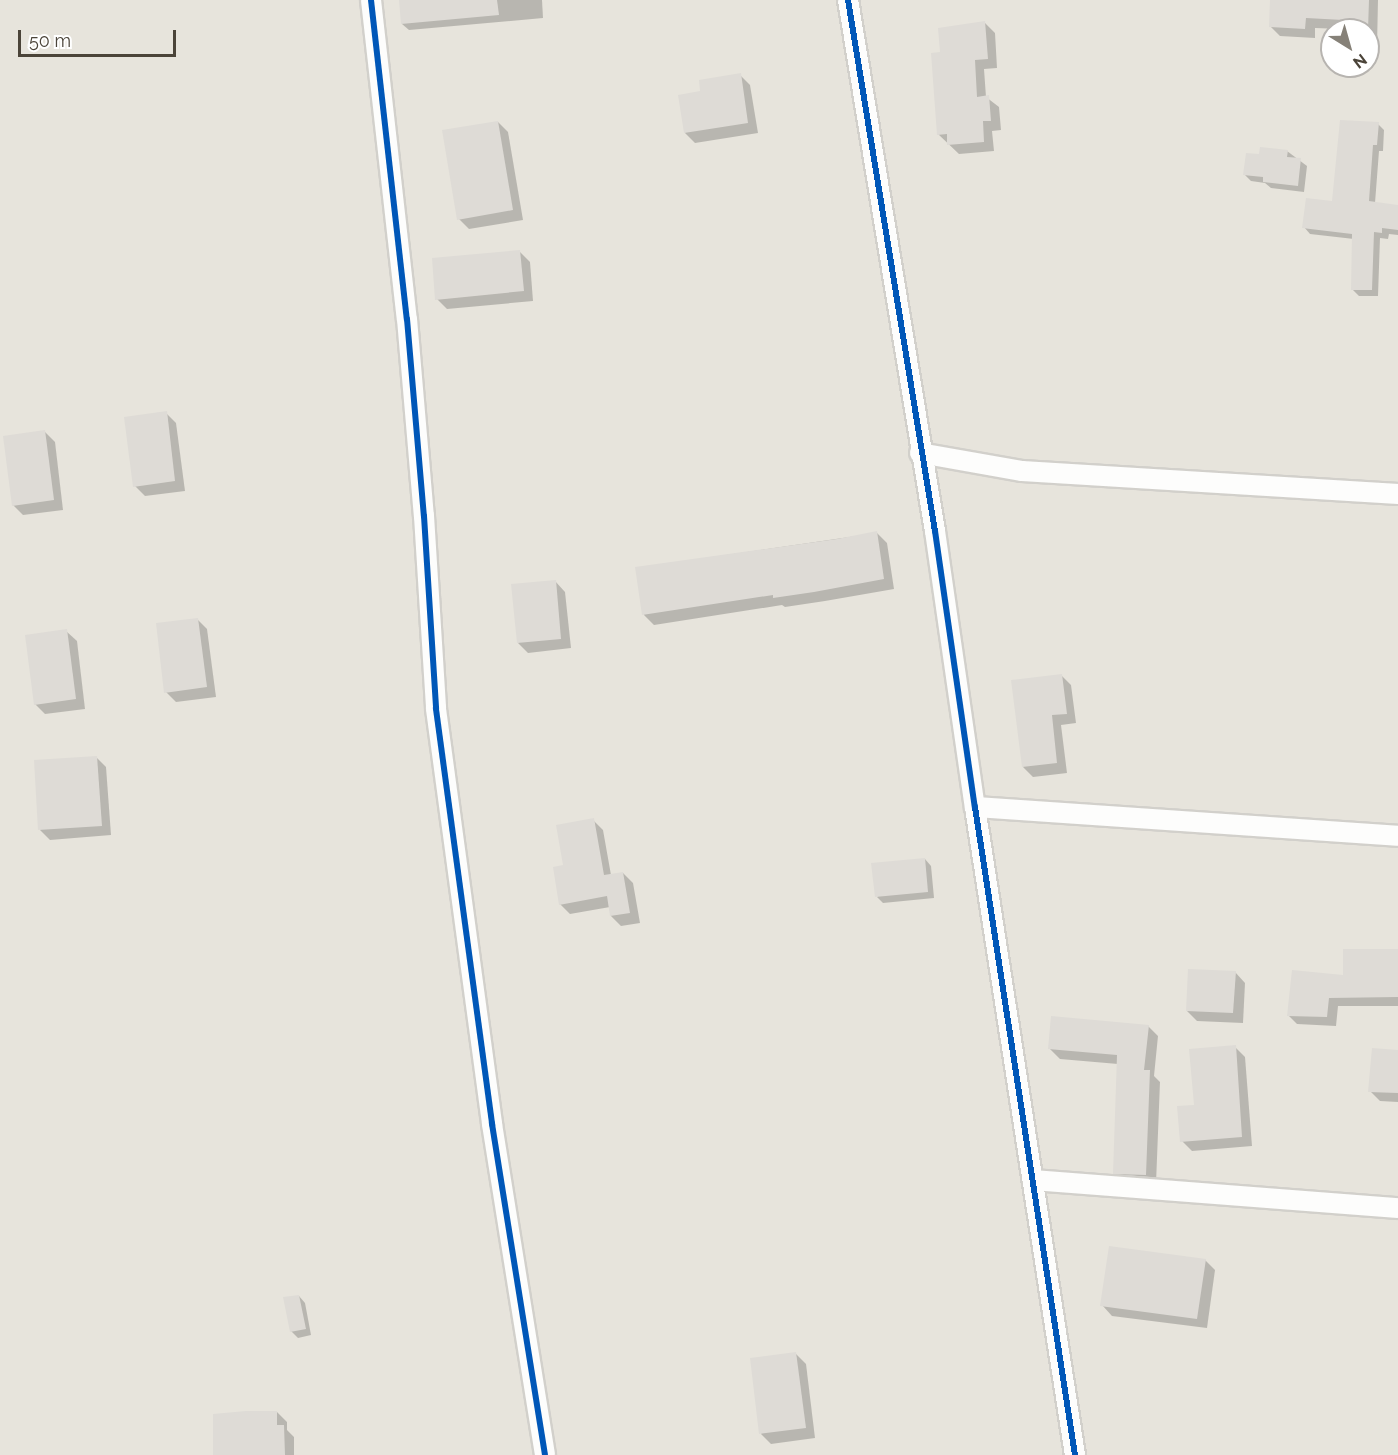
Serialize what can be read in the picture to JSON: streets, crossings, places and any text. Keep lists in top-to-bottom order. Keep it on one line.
{"scale_bar":"50 m","north":"bottom right"}
